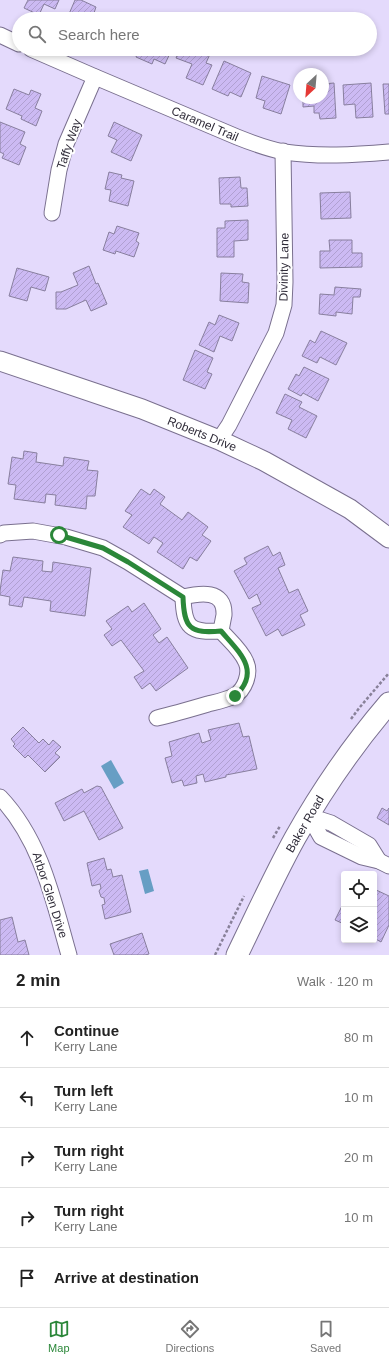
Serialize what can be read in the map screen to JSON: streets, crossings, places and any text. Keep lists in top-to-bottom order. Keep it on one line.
{"streets":{"main road":["Baker Road"],"street":["Caramel Trail","Taffy Way","Divinity Lane","Roberts Drive","Arbor Glen Drive"]},"crossings":[["Caramel Trail","Taffy Way"],["Caramel Trail","Divinity Lane"],["Divinity Lane","Roberts Drive"]],"north":"bottom left","page":{"search":"Search here","heading":["2 min","Walk · 120 m"],"list":[["Continue","Kerry Lane","80 m"],["Turn left","Kerry Lane","10 m"],["Turn right","Kerry Lane","20 m"],["Turn right","Kerry Lane","10 m"],"Arrive at destination"],"nav":["Map","Directions","Saved"]}}
